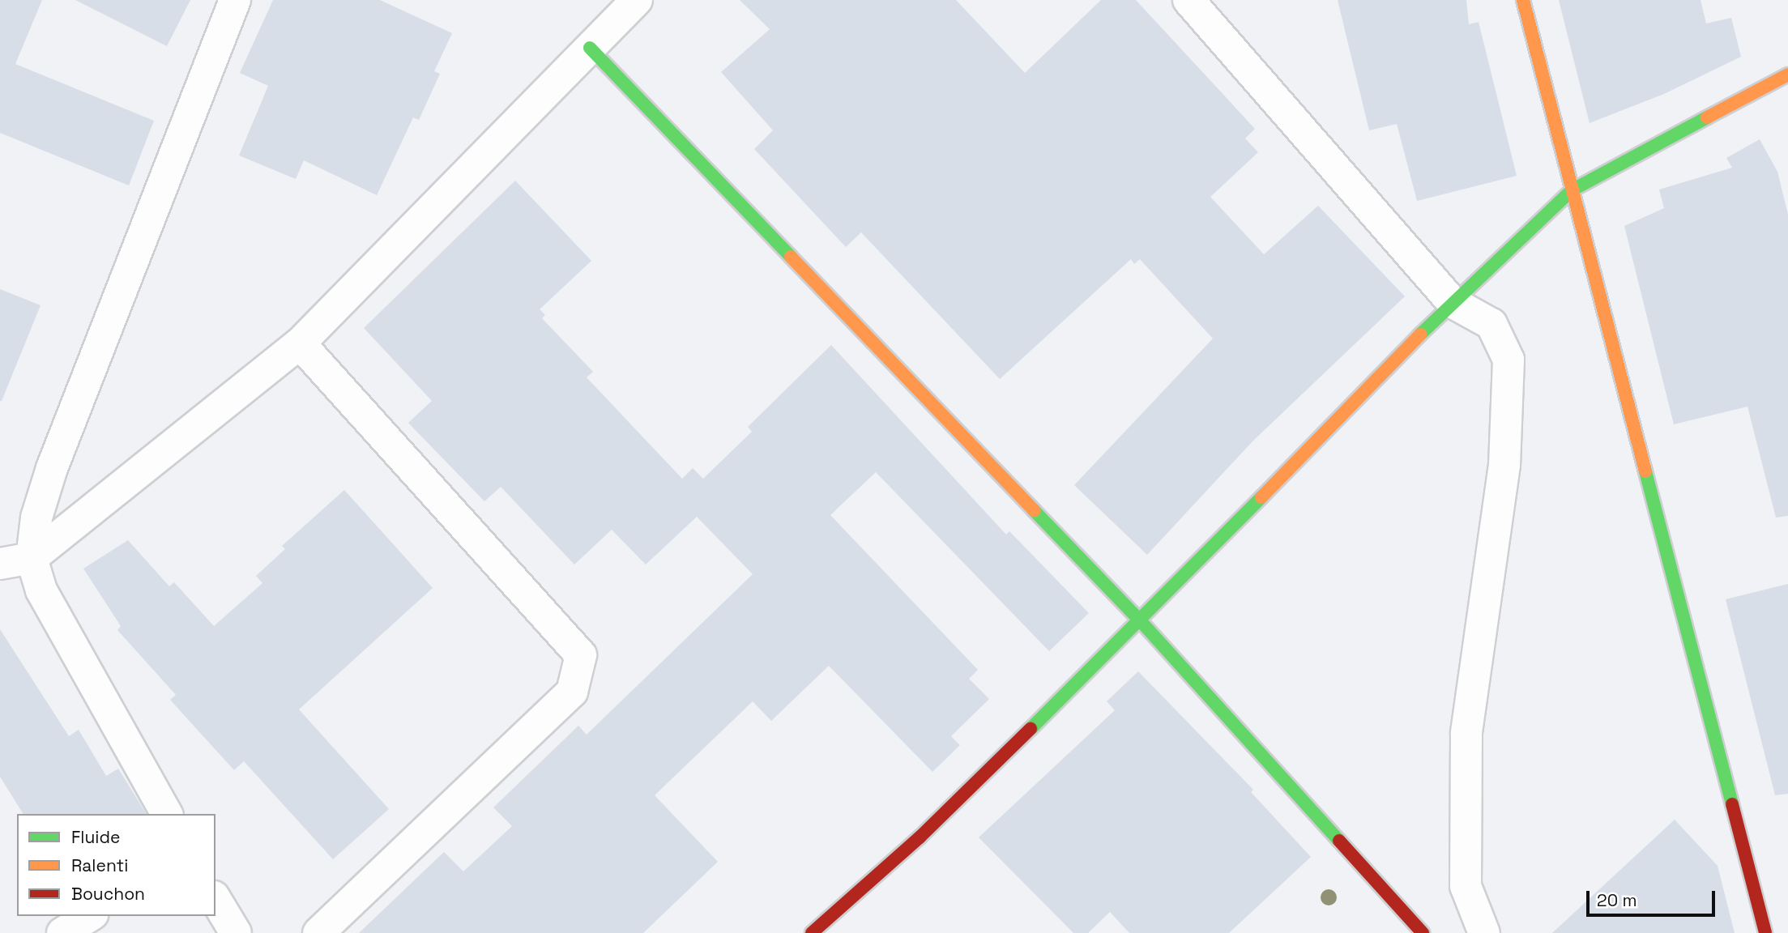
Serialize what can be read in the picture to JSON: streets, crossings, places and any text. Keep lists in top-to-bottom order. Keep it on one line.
{"legend":["Fluide","Ralenti","Bouchon"],"scale_bar":"20 m"}
